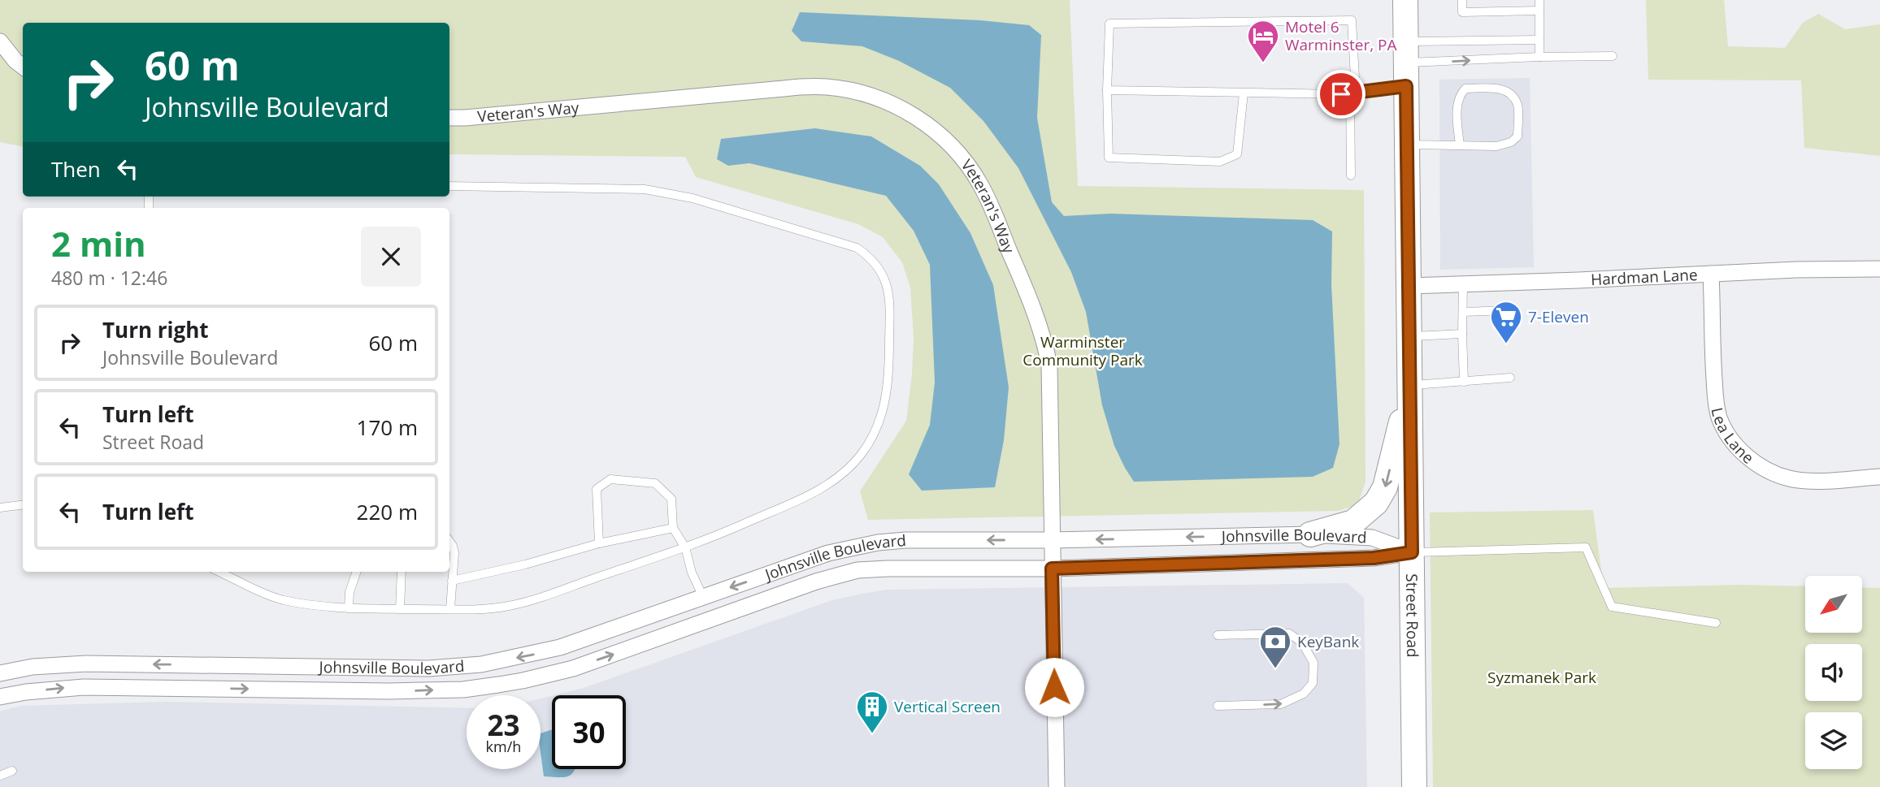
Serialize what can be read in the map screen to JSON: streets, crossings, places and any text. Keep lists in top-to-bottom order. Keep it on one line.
{"streets":{"main road":["Street Road"],"street":["Veteran's Way","Hardman Lane","Lea Lane","Johnsville Boulevard"]},"crossings":[["Veteran's Way","Johnsville Boulevard"],["Hardman Lane","Lea Lane"],["Hardman Lane","Street Road"],["Johnsville Boulevard","Street Road"]],"parks":["Warminster Community Park","Syzmanek Park"],"places":{"hotel":["Motel 6 Warminster, PA"],"supermarket":["7-Eleven"],"bank":["KeyBank"],"building":["Vertical Screen"]},"north":"bottom left","page":{"turn":["60 m","Johnsville Boulevard"],"then":"Then","heading":["2 min","480 m · 12:46"],"list":[{"name":"Turn right","note":"Johnsville Boulevard","value":"60 m"},{"name":"Turn left","note":"Street Road","value":"170 m"},{"name":"Turn left","value":"220 m"}],"speed":"23 km/h","limit":"30"}}
